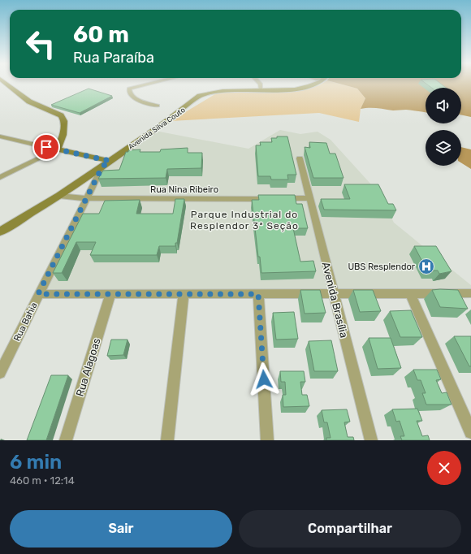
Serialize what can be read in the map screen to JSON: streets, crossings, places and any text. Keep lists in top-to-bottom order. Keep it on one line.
{"streets":{"main road":["Avenida Silva Couto"],"street":["Rua Nina Ribeiro","Avenida Brasília","Rua Bahia","Rua Alagoas"]},"crossings":[["Avenida Silva Couto","Rua Nina Ribeiro"],["Avenida Silva Couto","Rua Bahia"],["Rua Nina Ribeiro","Avenida Brasília"],["Rua Nina Ribeiro","Rua Bahia"]],"districts":["Parque Industrial do Resplendor 3ª Seção"],"places":{"hospital":["UBS Resplendor"]},"page":{"turn":["60 m","Rua Paraíba"],"heading":["6 min","460 m · 12:14"],"buttons":["Sair","Compartilhar"]}}
